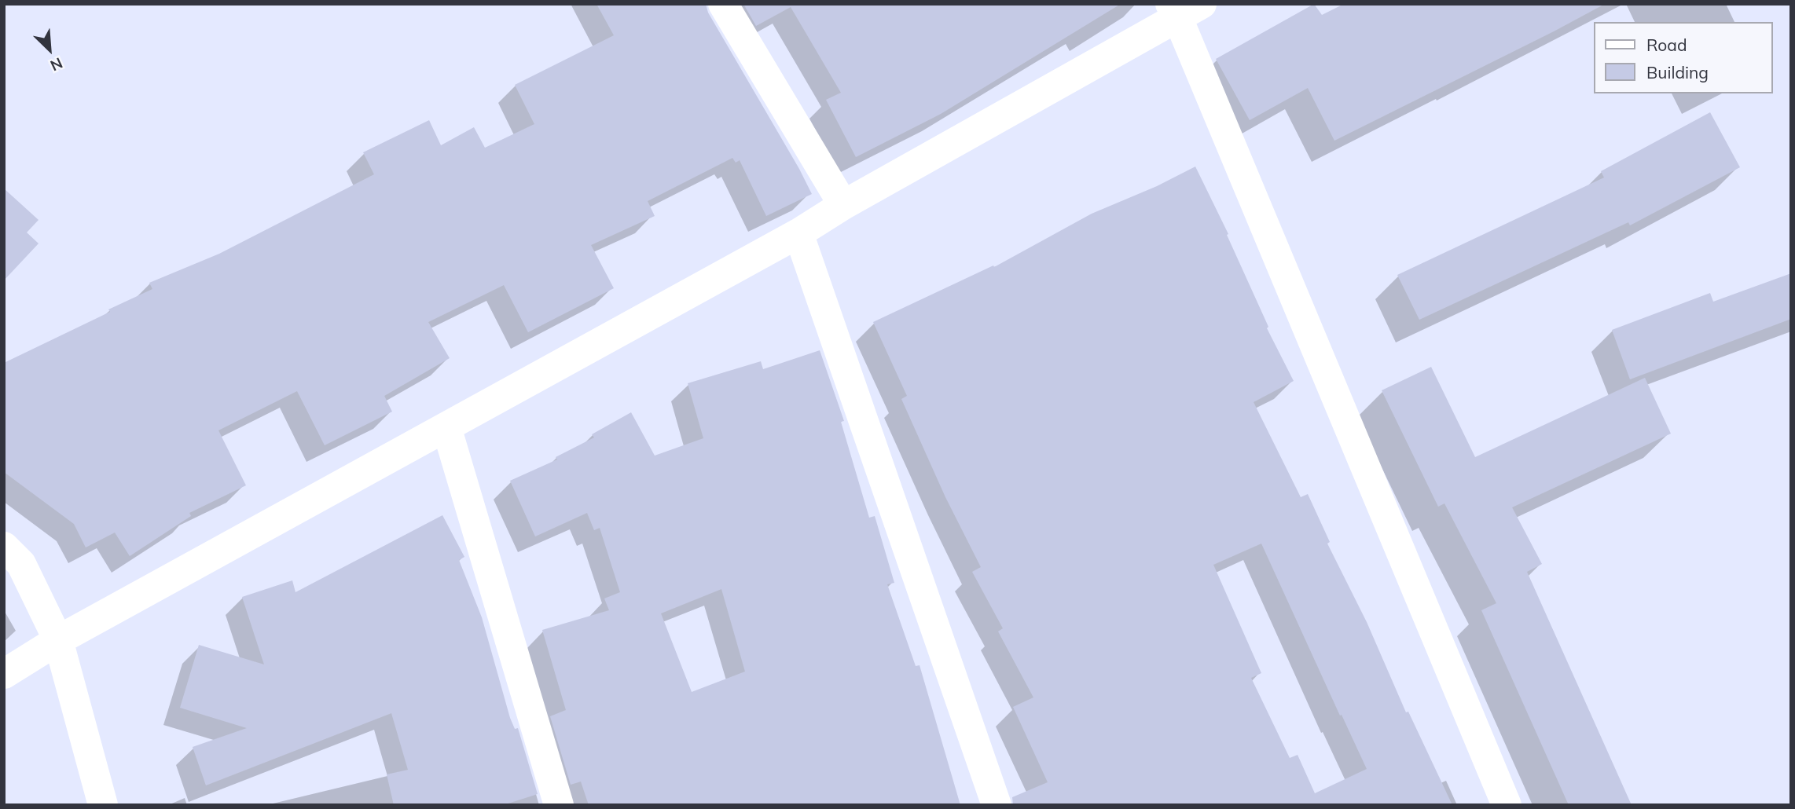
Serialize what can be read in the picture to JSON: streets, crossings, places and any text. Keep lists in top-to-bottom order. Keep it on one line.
{"legend":["Road","Building"],"north":"bottom right"}
